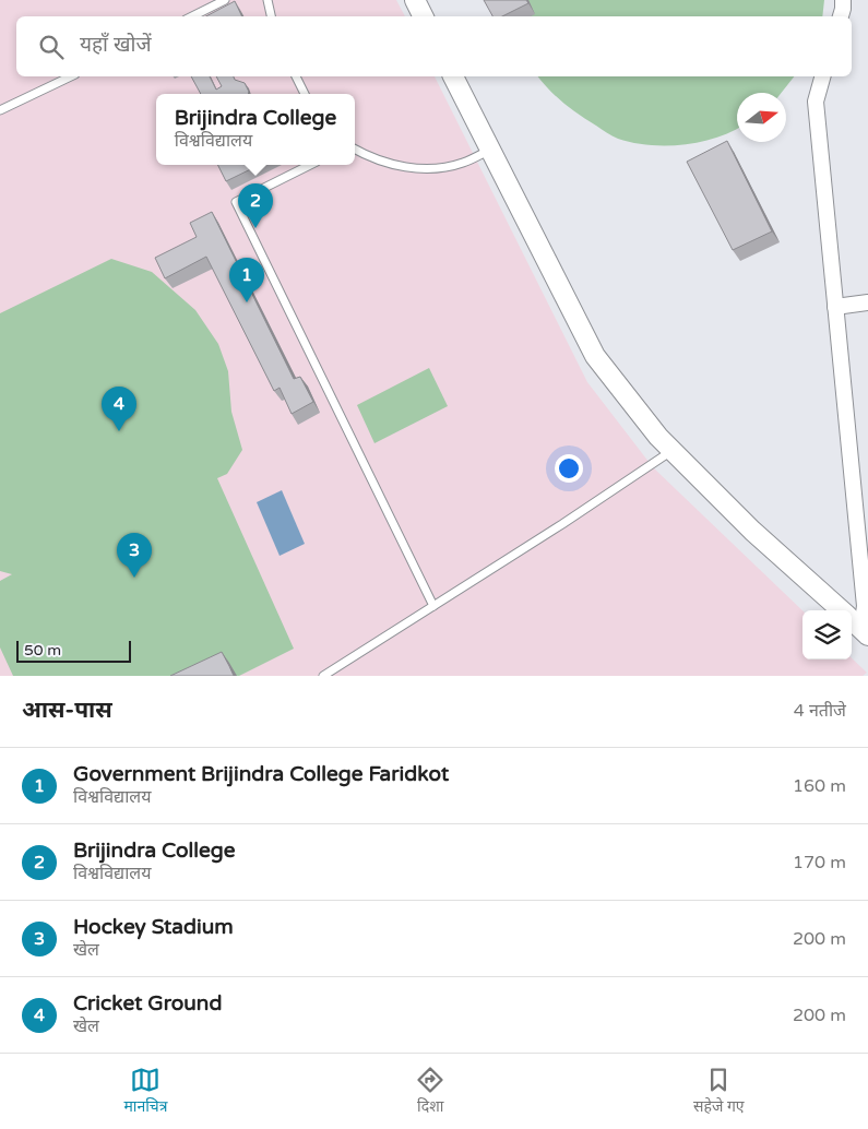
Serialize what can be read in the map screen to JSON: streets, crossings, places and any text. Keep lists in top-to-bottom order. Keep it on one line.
{"scale_bar":"50 m","north":"right","page":{"search":"यहाँ खोजें","popup":["Brijindra College","विश्वविद्यालय"],"pins":["2","1","4","3"],"scale":"50 m","heading":["आस-पास","4 नतीजे"],"list":[{"mark":"1","name":"Government Brijindra College Faridkot","note":"विश्वविद्यालय","value":"160 m"},{"mark":"2","name":"Brijindra College","note":"विश्वविद्यालय","value":"170 m"},{"mark":"3","name":"Hockey Stadium","note":"खेल","value":"200 m"},{"mark":"4","name":"Cricket Ground","note":"खेल","value":"200 m"}],"nav":["मानचित्र","दिशा","सहेजे गए"]}}
